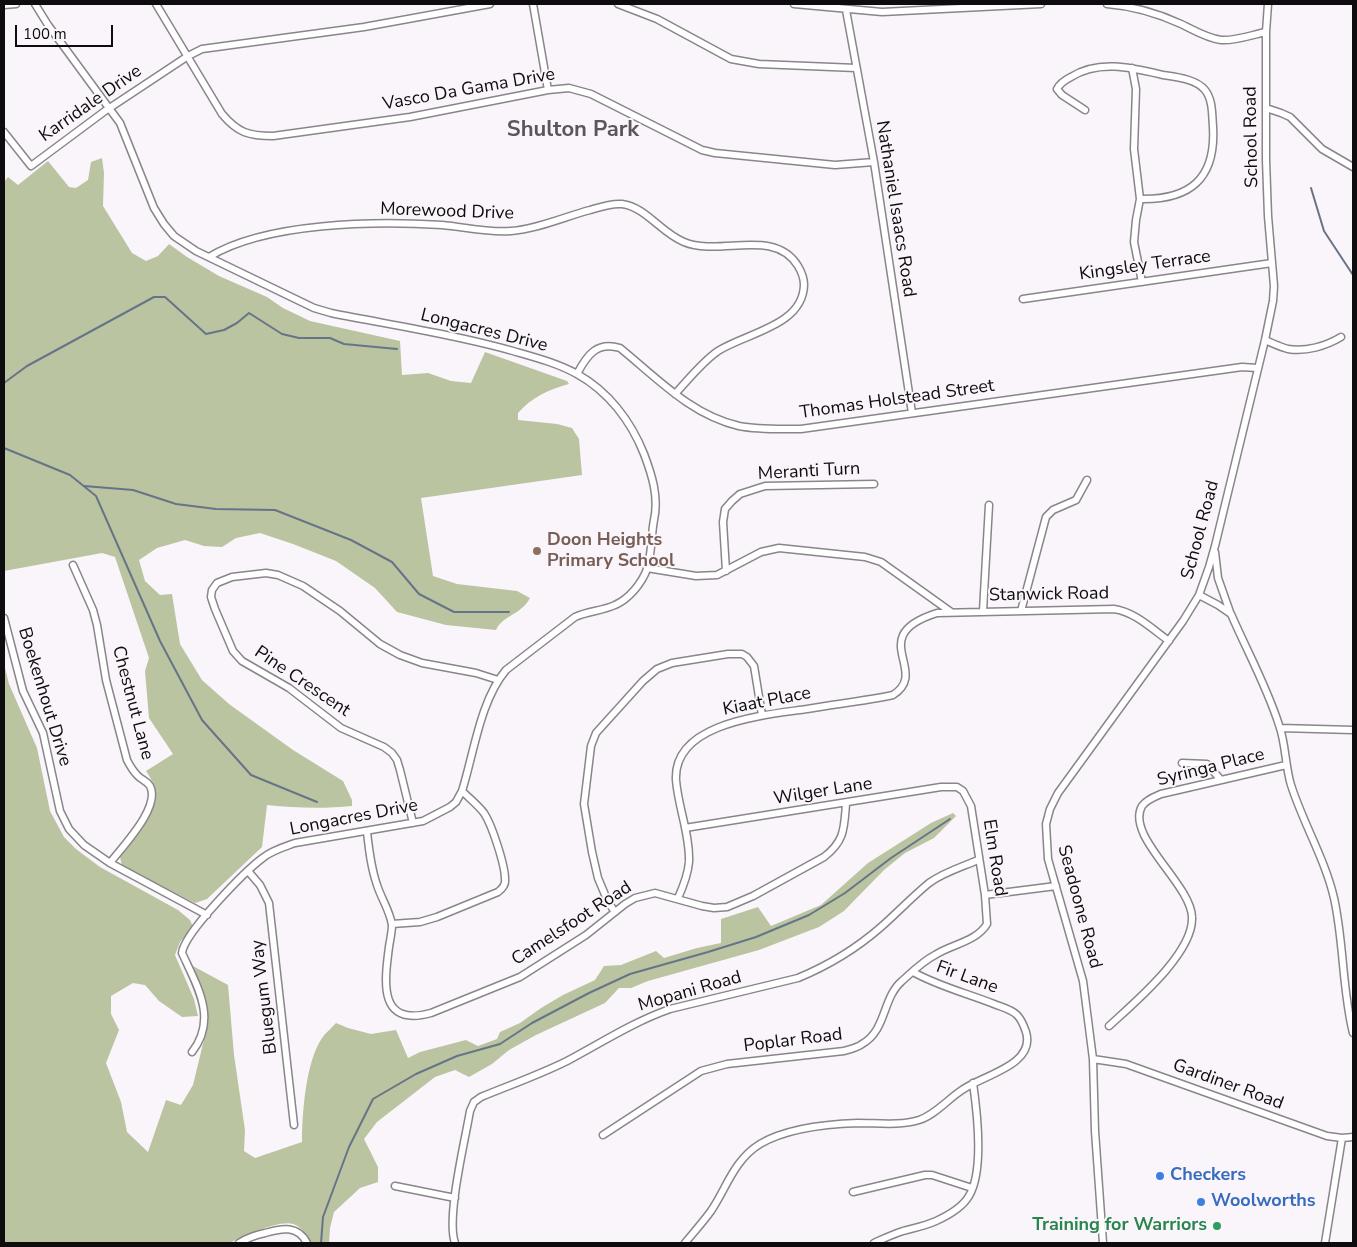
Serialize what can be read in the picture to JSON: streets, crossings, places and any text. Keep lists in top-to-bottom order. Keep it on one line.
{"streets":{"street":["Vasco Da Gama Drive","Karridale Drive","School Road","Nathaniel Isaacs Road","Morewood Drive","Kingsley Terrace","Longacres Drive","Thomas Holstead Street","Meranti Turn","Stanwick Road","Pine Crescent","Boekenhout Drive","Kiaat Place","Chestnut Lane","Syringa Place","Wilger Lane","Elm Road","Seadoone Road","Camelsfoot Road","Fir Lane","Mopani Road","Bluegum Way","Poplar Road","Gardiner Road"]},"crossings":[["Vasco Da Gama Drive","Karridale Drive"],["Vasco Da Gama Drive","Nathaniel Isaacs Road"],["Karridale Drive","Longacres Drive"],["School Road","Kingsley Terrace"],["School Road","Thomas Holstead Street"],["School Road","Seadoone Road"],["Nathaniel Isaacs Road","Thomas Holstead Street"],["Morewood Drive","Longacres Drive"],["Morewood Drive","Thomas Holstead Street"],["Longacres Drive","Thomas Holstead Street"],["Longacres Drive","Pine Crescent"],["Longacres Drive","Boekenhout Drive"],["Longacres Drive","Camelsfoot Road"],["Longacres Drive","Bluegum Way"],["Stanwick Road","Kiaat Place"],["Stanwick Road","Seadoone Road"],["Boekenhout Drive","Chestnut Lane"],["Kiaat Place","Wilger Lane"],["Kiaat Place","Camelsfoot Road"],["Wilger Lane","Elm Road"],["Wilger Lane","Camelsfoot Road"],["Elm Road","Mopani Road"],["Elm Road","Poplar Road"],["Seadoone Road","Gardiner Road"],["Fir Lane","Poplar Road"]],"districts":["Shulton Park"],"places":["Doon Heights Primary School","Checkers","Woolworths","Training for Warriors"],"scale_bar":"100 m"}
